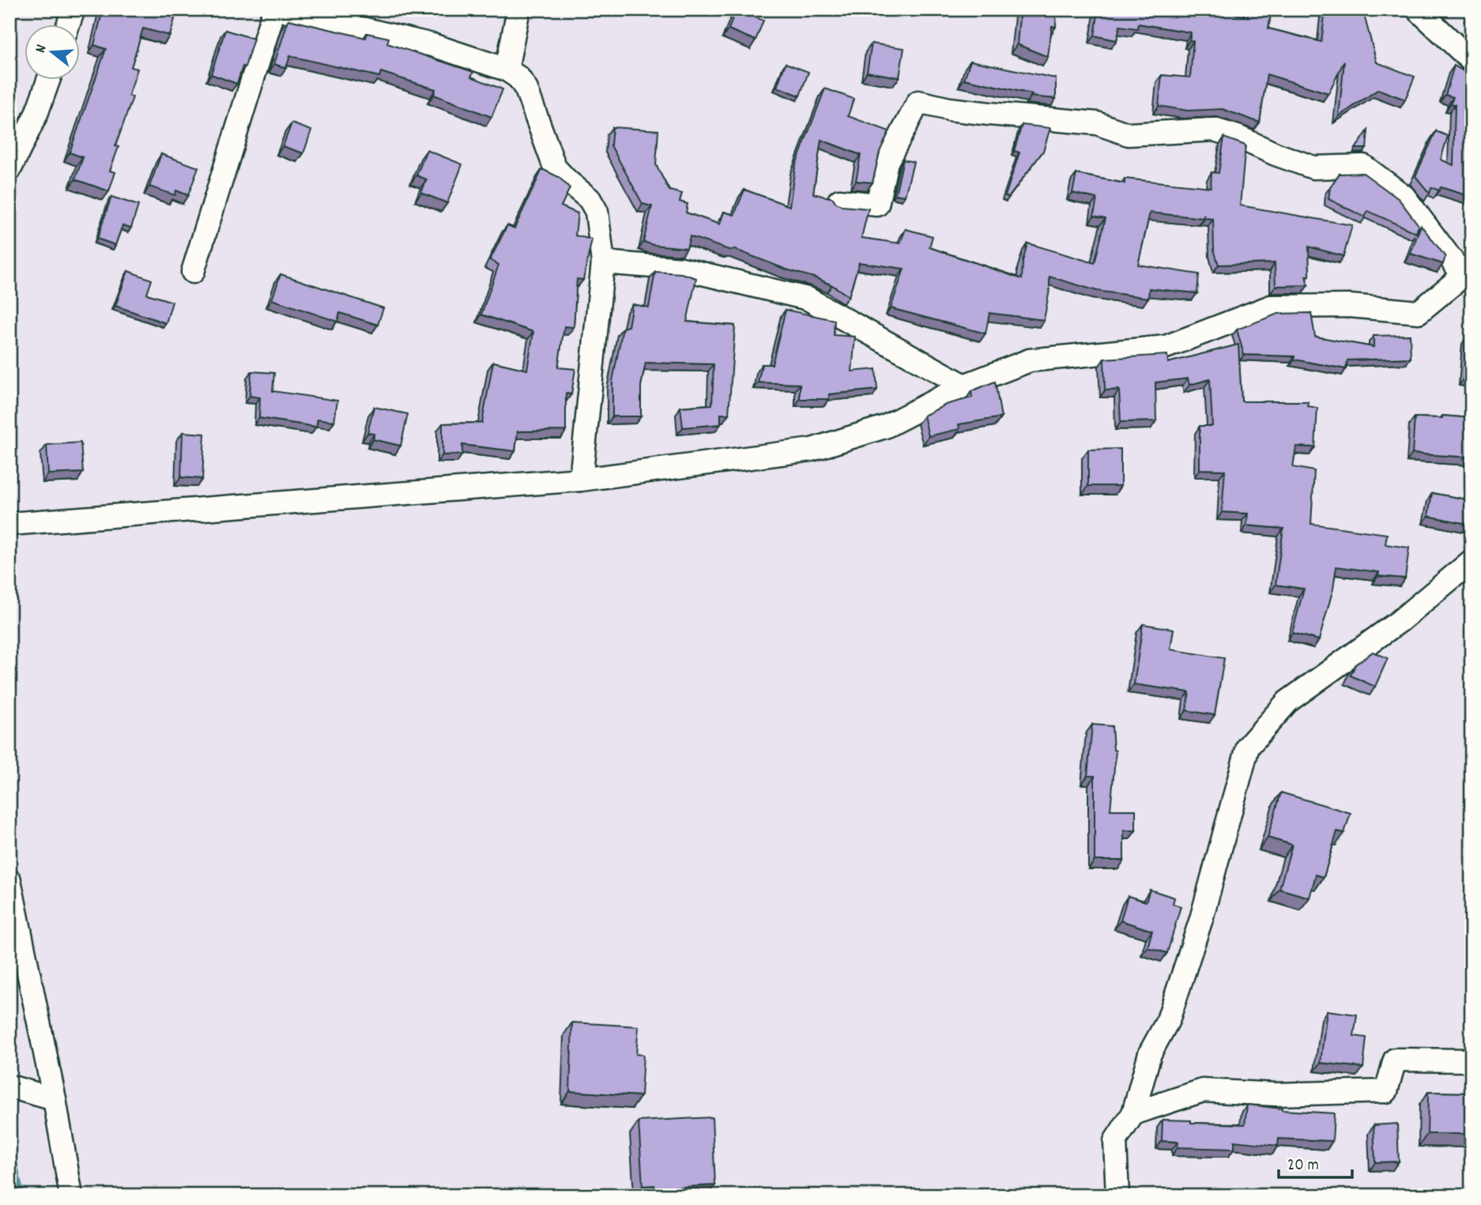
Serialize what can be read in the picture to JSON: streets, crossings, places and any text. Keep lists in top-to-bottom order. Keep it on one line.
{"scale_bar":"20 m","north":"left"}
